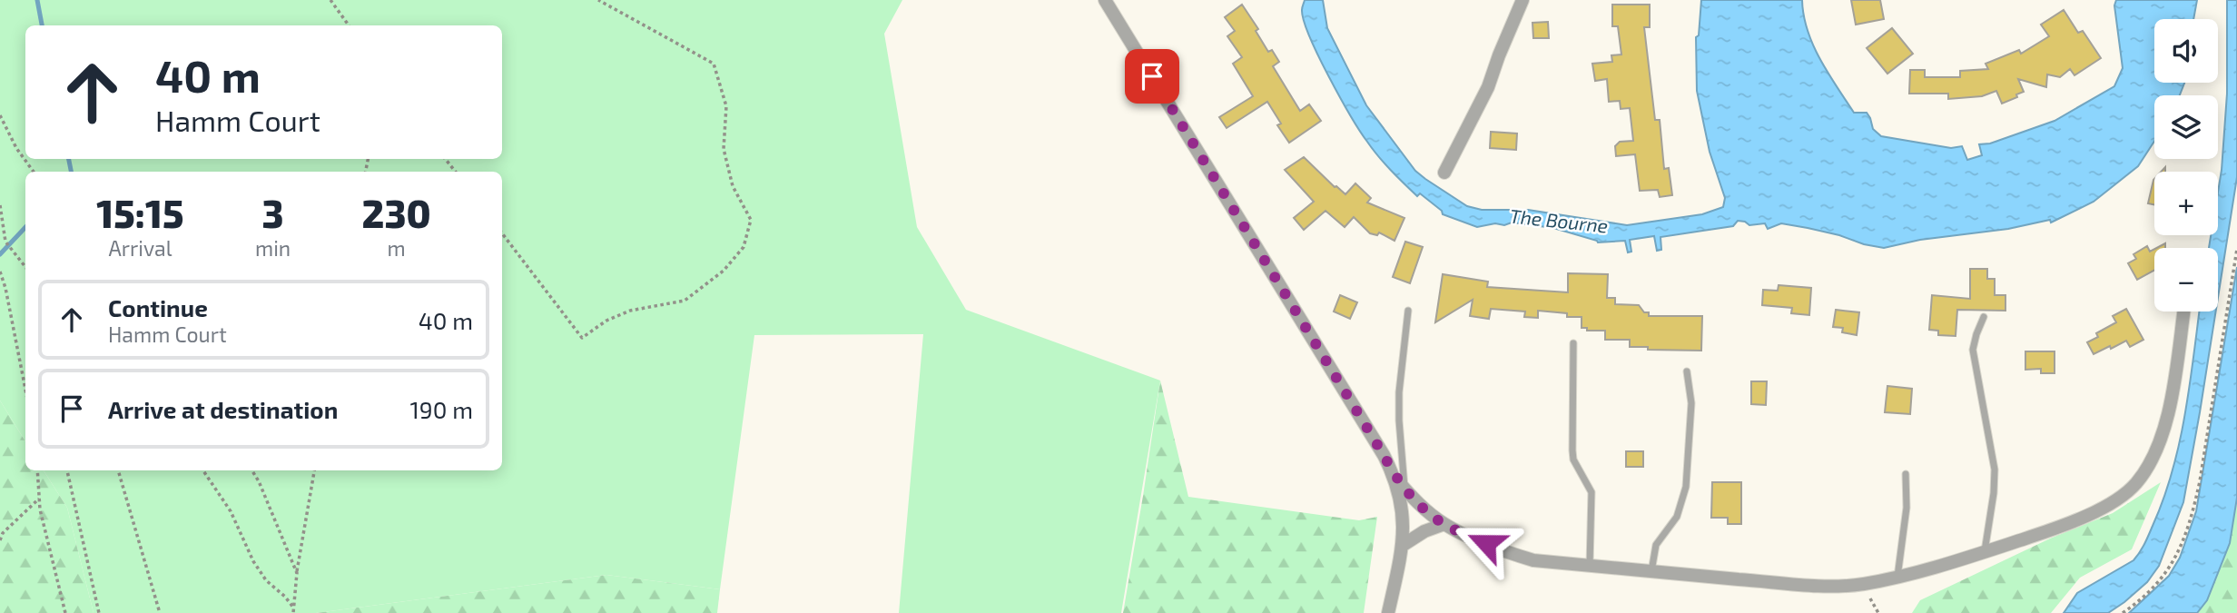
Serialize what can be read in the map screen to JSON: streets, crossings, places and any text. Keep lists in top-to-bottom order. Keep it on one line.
{"water":["The Bourne"],"page":{"map_buttons":["+","−"],"turn":["40 m","Hamm Court"],"eta":["15:15","Arrival","3","min","230","m"],"list":[{"name":"Continue","note":"Hamm Court","value":"40 m"},{"name":"Arrive at destination","value":"190 m"}]}}
